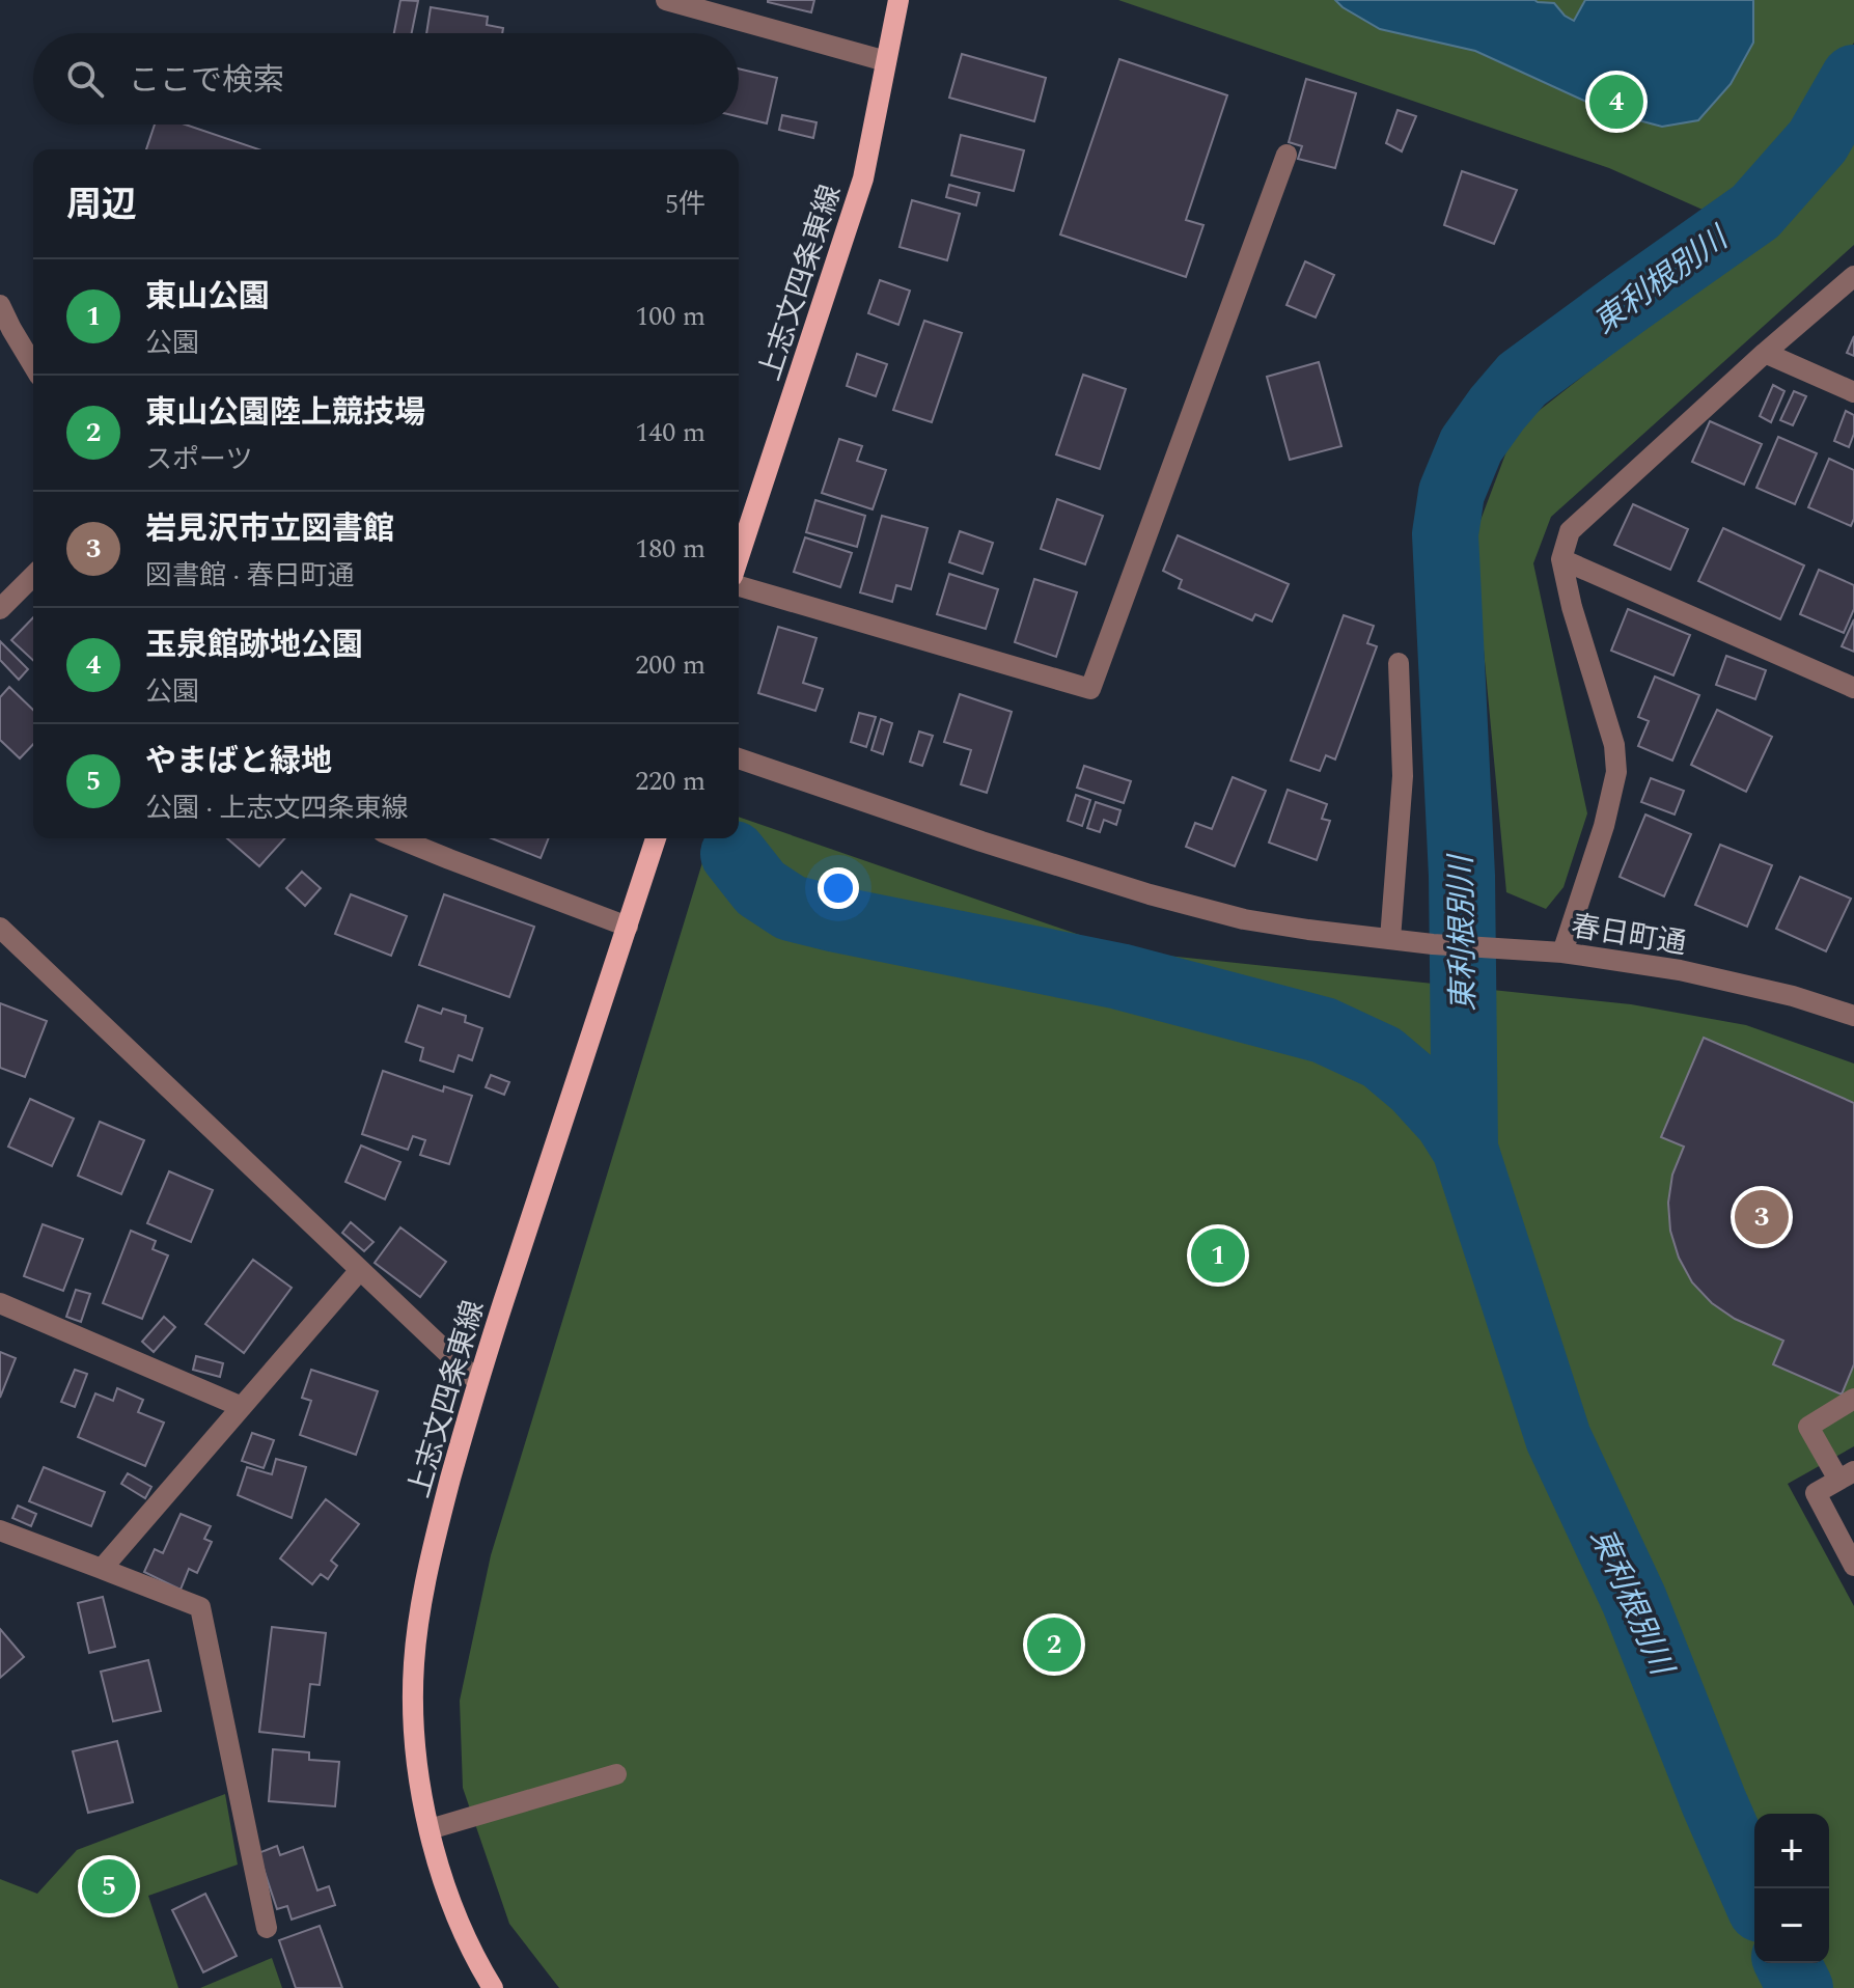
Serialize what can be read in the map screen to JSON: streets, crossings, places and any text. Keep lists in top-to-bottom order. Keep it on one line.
{"streets":{"main road":["上志文四条東線"],"street":["春日町通"]},"water":["東利根別川"],"page":{"search":"ここで検索","pins":["4","3","1","2","5"],"heading":["周辺","5件"],"list":[{"mark":"1","name":"東山公園","note":"公園","value":"100 m"},{"mark":"2","name":"東山公園陸上競技場","note":"スポーツ","value":"140 m"},{"mark":"3","name":"岩見沢市立図書館","note":"図書館 · 春日町通","value":"180 m"},{"mark":"4","name":"玉泉館跡地公園","note":"公園","value":"200 m"},{"mark":"5","name":"やまばと緑地","note":"公園 · 上志文四条東線","value":"220 m"}],"map_buttons":["+","−"]}}
